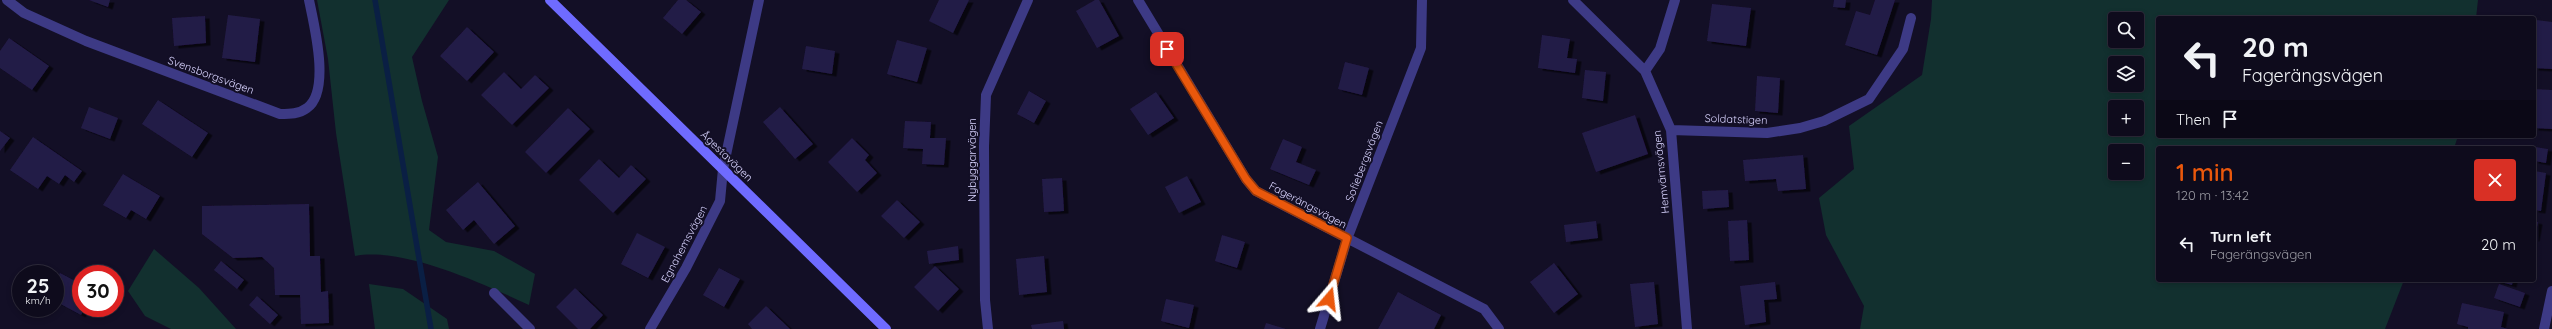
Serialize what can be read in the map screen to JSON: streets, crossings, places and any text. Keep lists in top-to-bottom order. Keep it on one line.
{"streets":{"main road":["Ågestavägen"],"street":["Svensborgsvägen","Soldatstigen","Nybyggarvägen","Sofiebergsvägen","Hemvärnsvägen","Fagerängsvägen","Egnahemsvägen"]},"crossings":[["Soldatstigen","Hemvärnsvägen"],["Ågestavägen","Egnahemsvägen"],["Sofiebergsvägen","Fagerängsvägen"]],"page":{"map_buttons":["+","−"],"turn":["20 m","Fagerängsvägen"],"then":"Then","heading":["1 min","120 m · 13:42"],"list":[{"name":"Turn left","note":"Fagerängsvägen","value":"20 m"}],"speed":"25 km/h","limit":"30"}}
